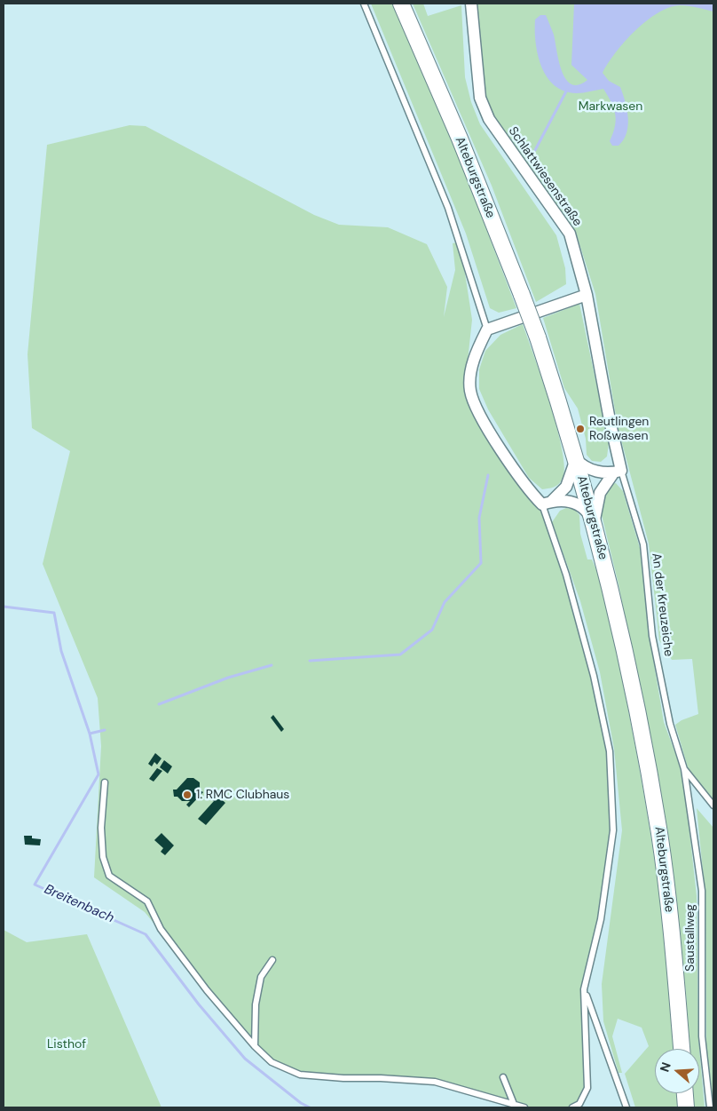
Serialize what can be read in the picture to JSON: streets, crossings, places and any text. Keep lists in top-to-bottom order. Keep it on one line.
{"streets":{"main road":["Alteburgstraße"],"street":["Schlattwiesenstraße"],"lane":["An der Kreuzeiche","Saustallweg"]},"crossings":[["Schlattwiesenstraße","An der Kreuzeiche"],["An der Kreuzeiche","Saustallweg"]],"water":["Breitenbach"],"parks":["Markwasen","Listhof"],"places":["Reutlingen Roßwasen","1. RMC Clubhaus"],"north":"left"}
